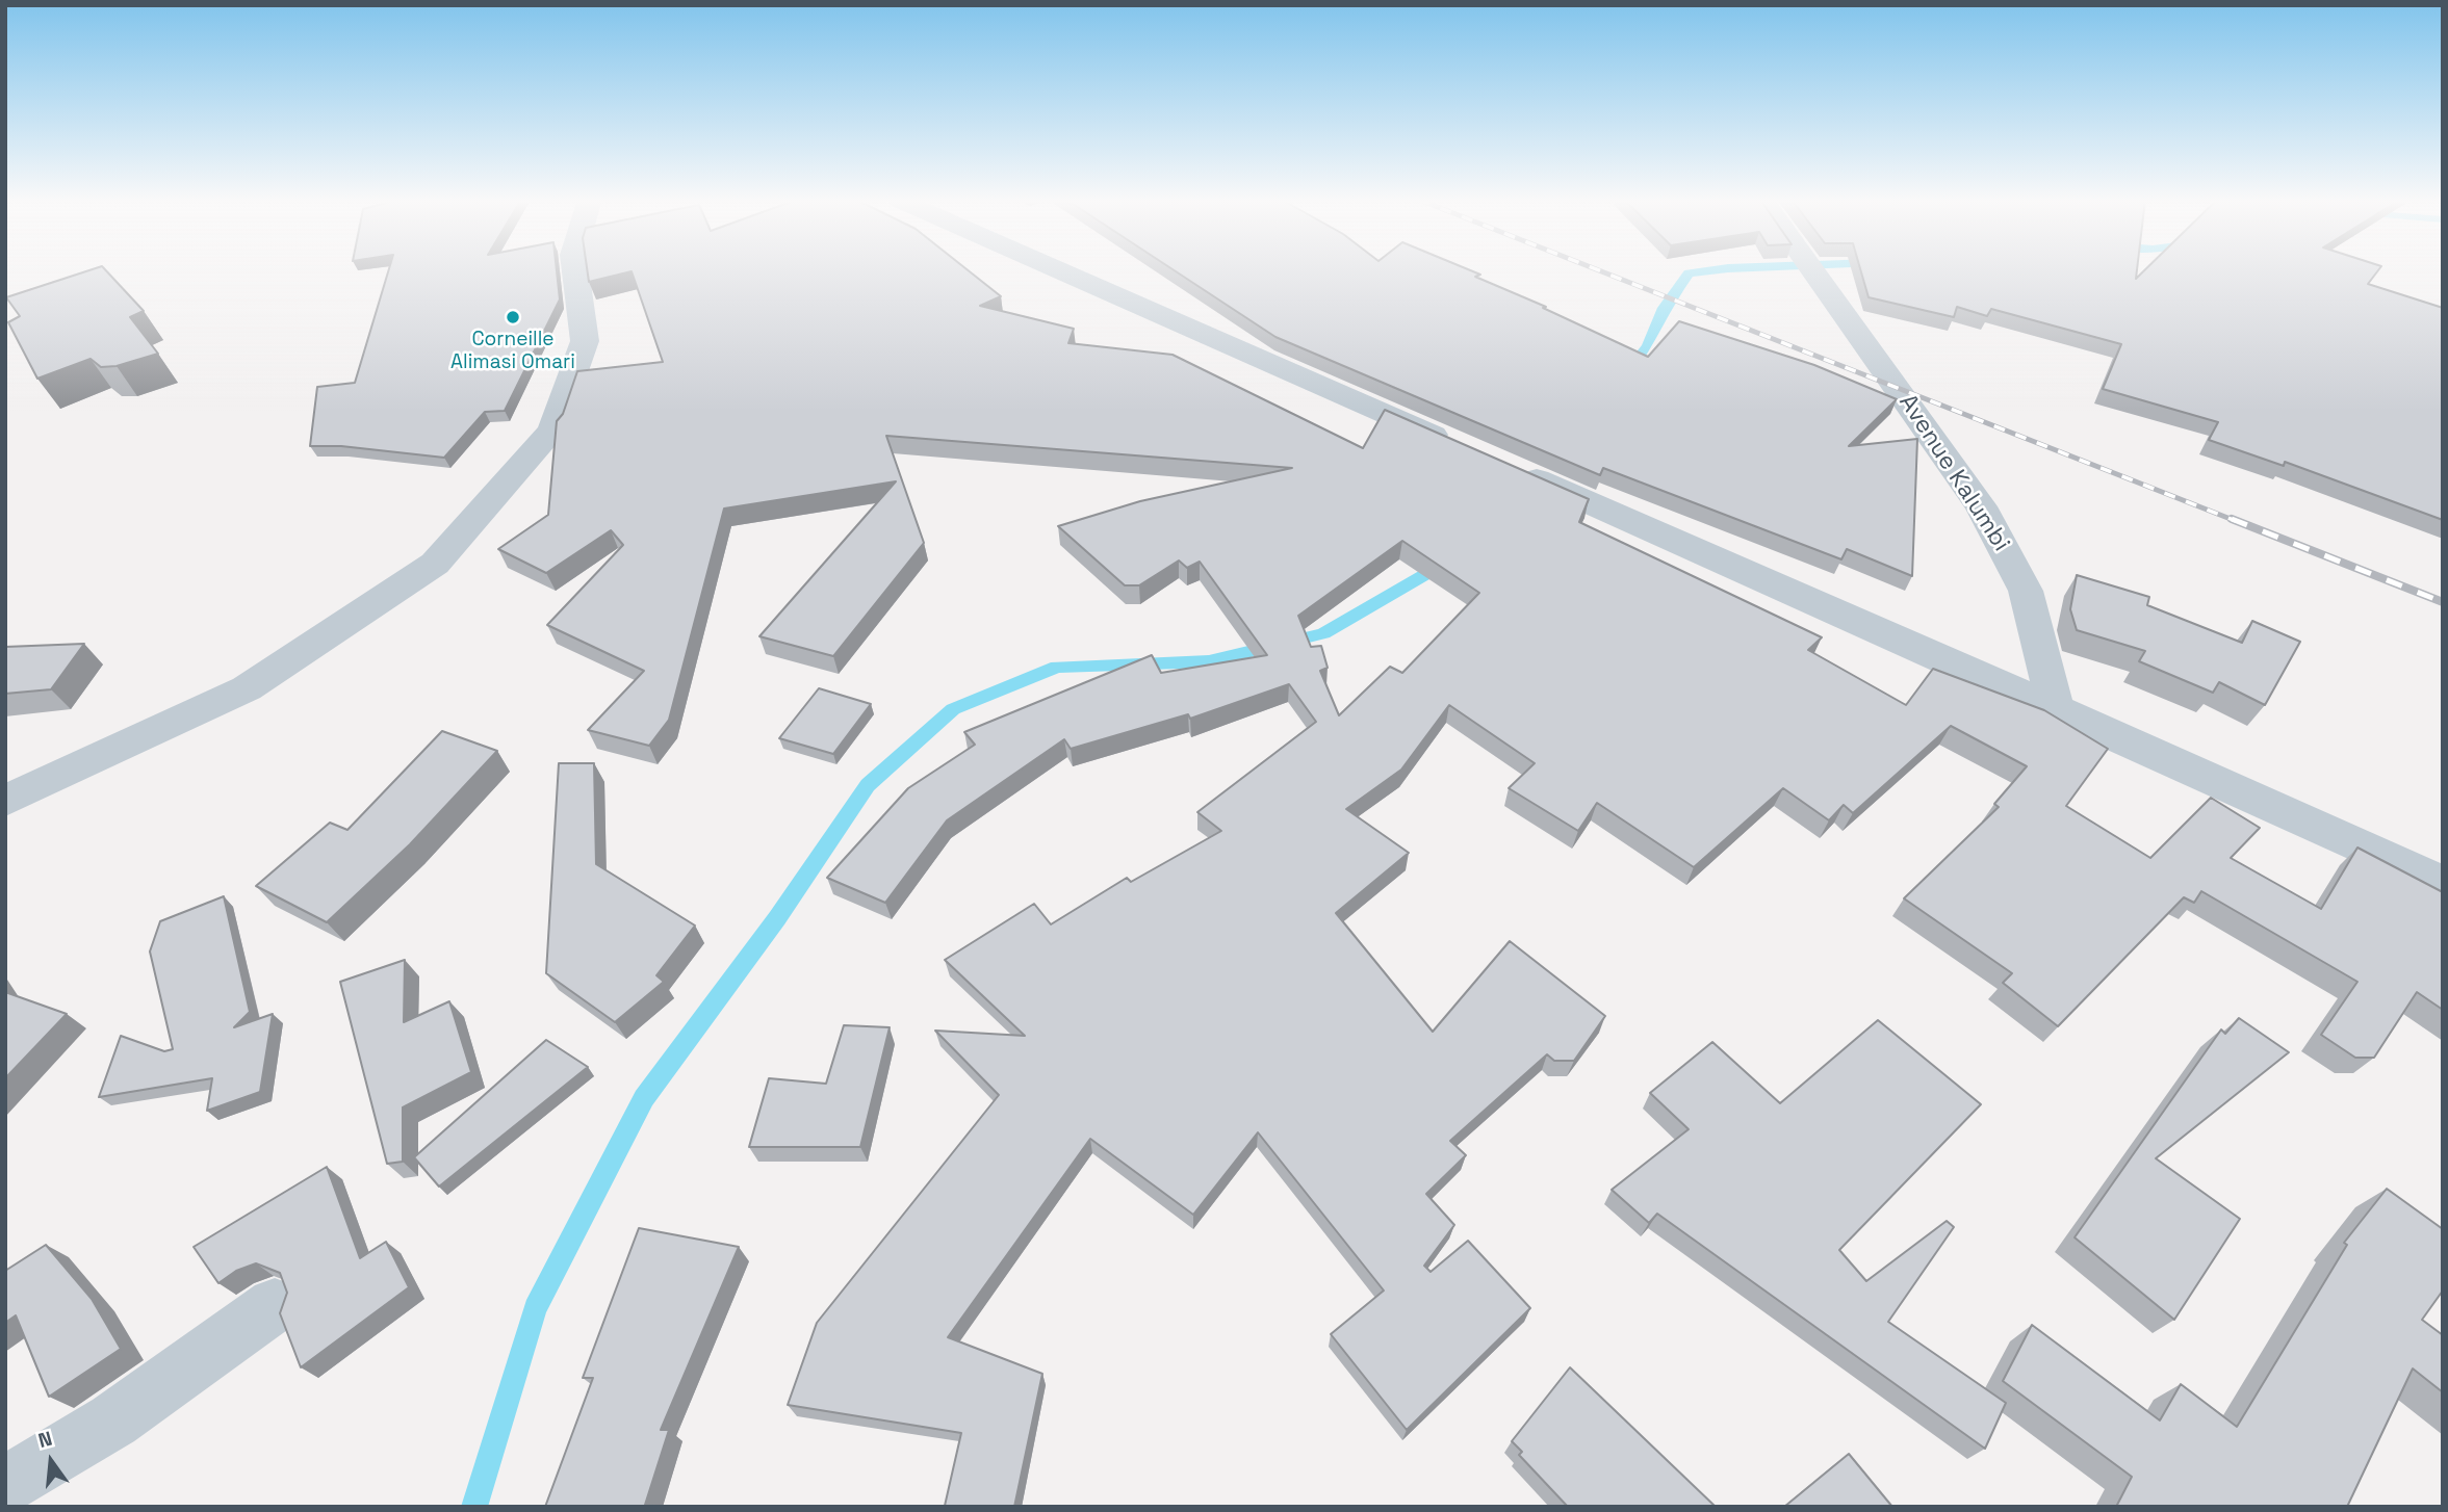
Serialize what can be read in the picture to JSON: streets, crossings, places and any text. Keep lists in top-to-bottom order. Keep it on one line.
{"streets":{"street":["Avenue Kalumbi"]},"places":["Corneille Alimasi Omari"],"north":"top"}
